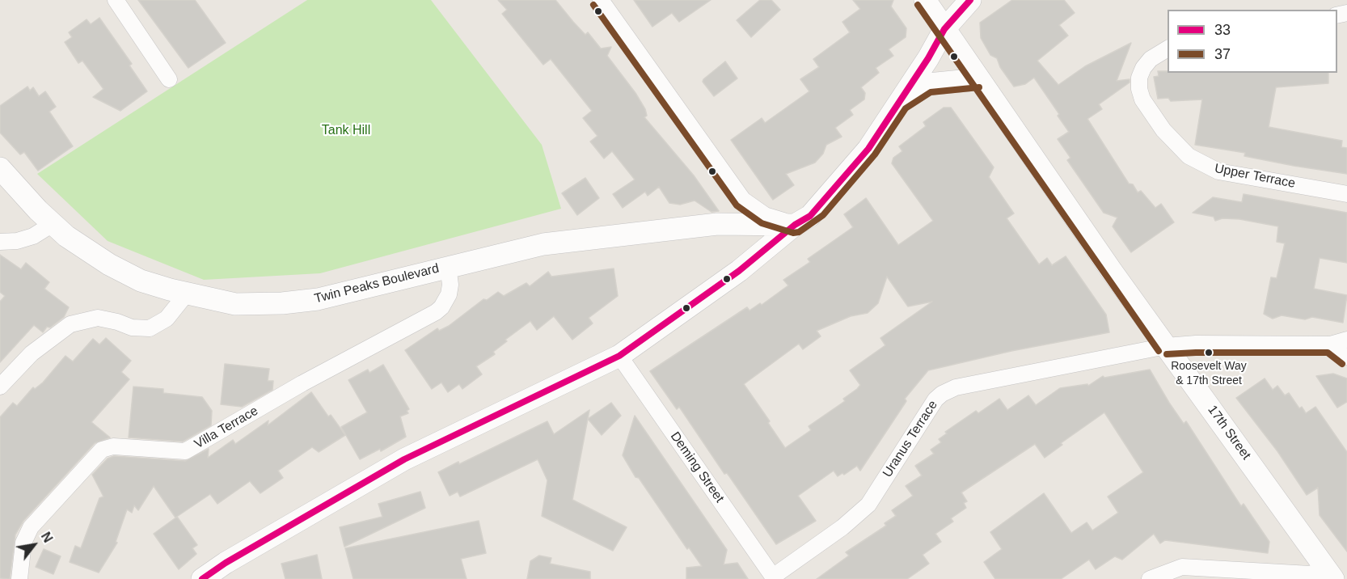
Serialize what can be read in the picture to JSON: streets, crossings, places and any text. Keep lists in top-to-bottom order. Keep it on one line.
{"streets":{"main road":["Twin Peaks Boulevard","17th Street"],"street":["Upper Terrace","Villa Terrace","Uranus Terrace","Deming Street"]},"crossings":[["Twin Peaks Boulevard","Villa Terrace"],["17th Street","Uranus Terrace"],["Uranus Terrace","Deming Street"]],"parks":["Tank Hill"],"places":["Roosevelt Way & 17th Street"],"lines":["transit line 33","transit line 37"],"legend":["33","37"],"north":"top right"}
